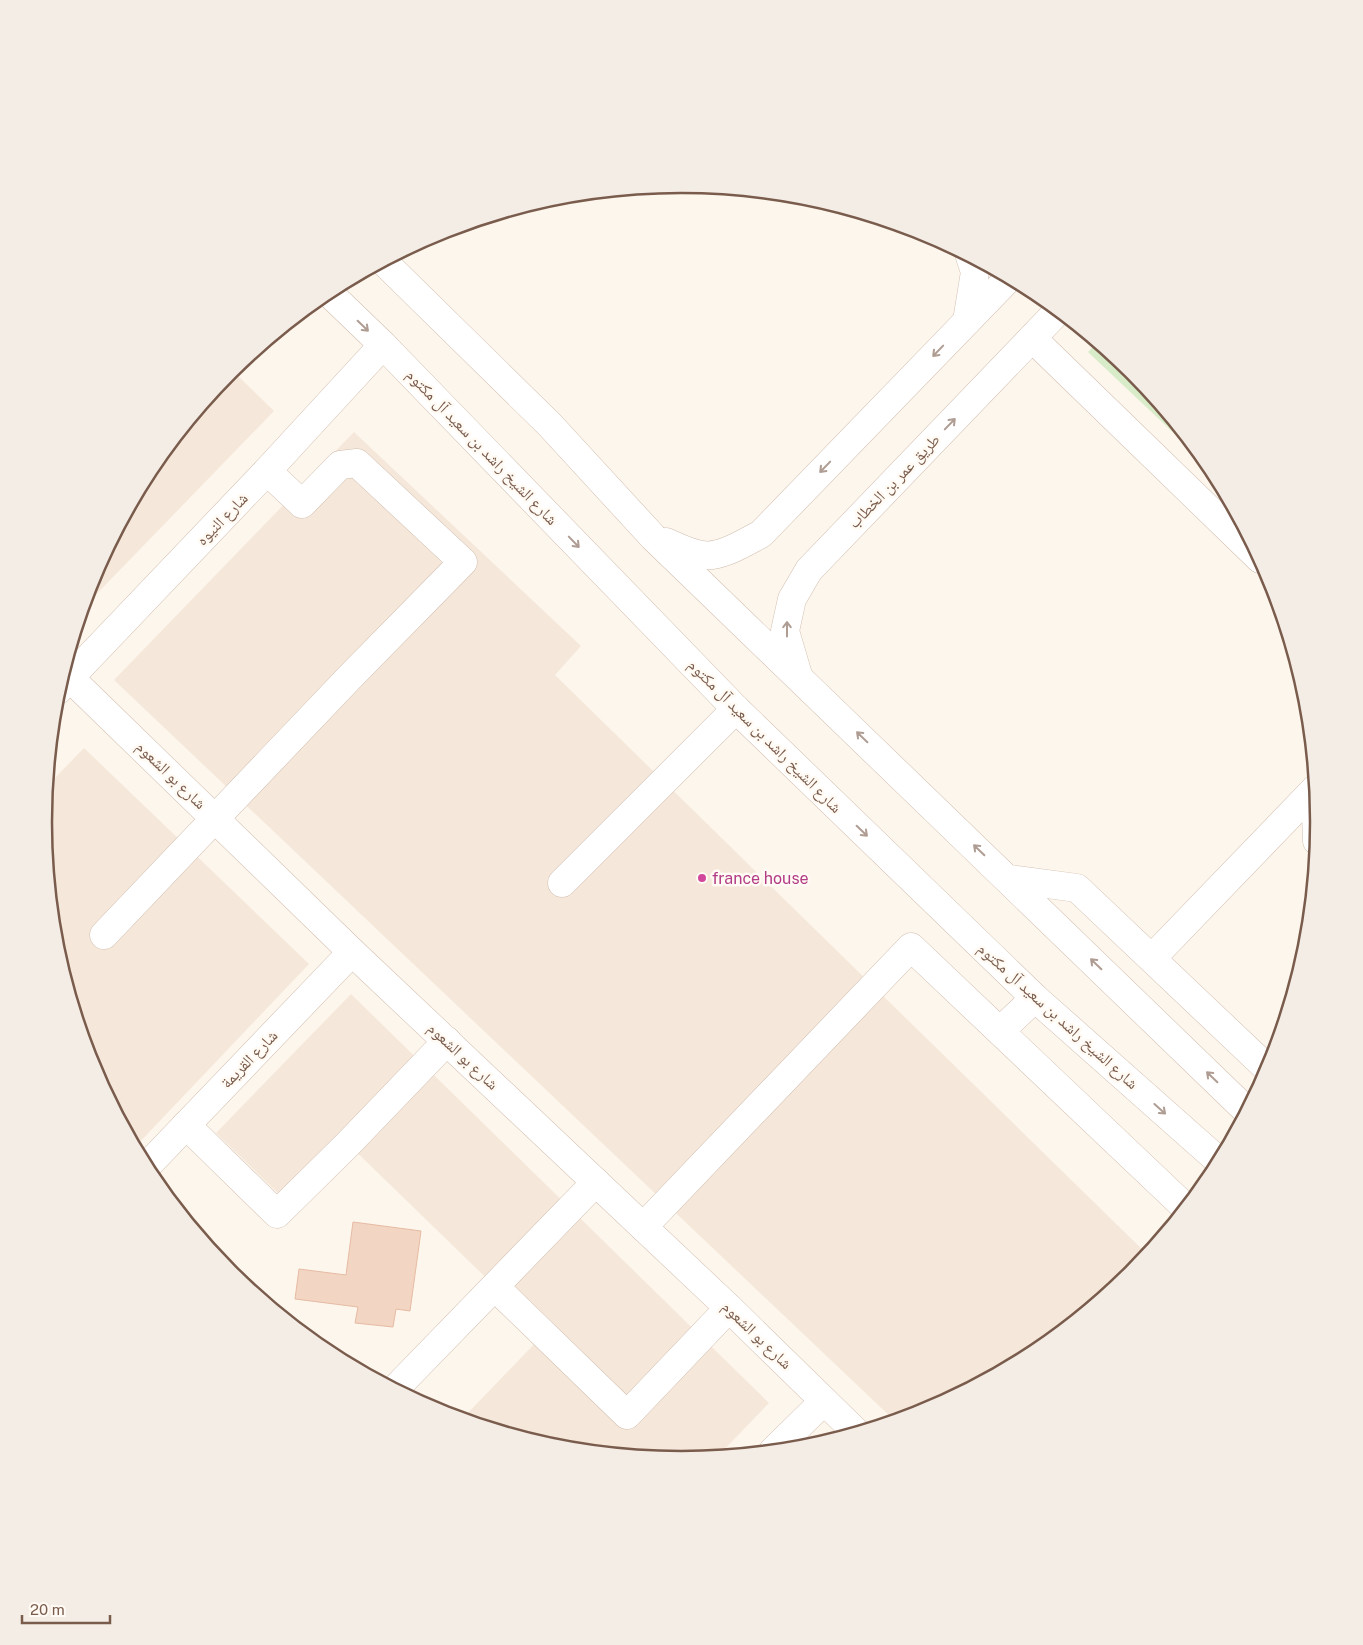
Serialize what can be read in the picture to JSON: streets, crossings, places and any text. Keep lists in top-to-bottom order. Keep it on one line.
{"streets":{"street":["شارع الشيخ راشد بن سعيد آل مكتوم","طريق عمر بن الخطاب","شارع النيوه","شارع بو الشعوم","شارع القريمة"]},"crossings":[["شارع الشيخ راشد بن سعيد آل مكتوم","شارع النيوه"],["شارع بو الشعوم","شارع القريمة"]],"one_way":["طريق عمر بن الخطاب"],"places":["france house"],"scale_bar":"20 m"}
